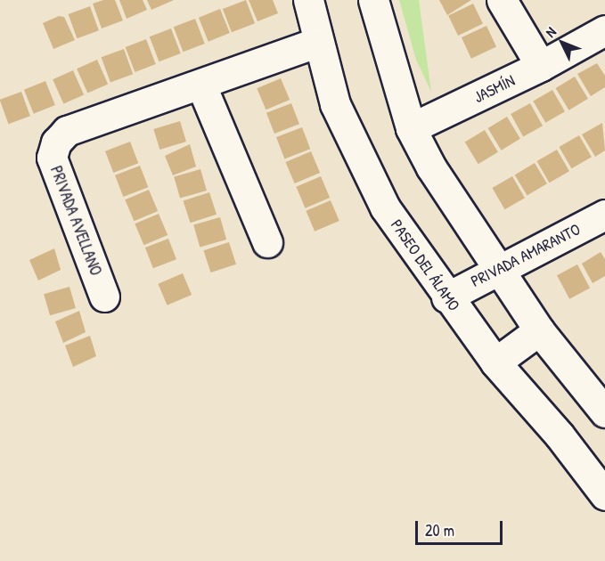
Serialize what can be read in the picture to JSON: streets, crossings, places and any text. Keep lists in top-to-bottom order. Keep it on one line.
{"streets":{"street":["JASMÍN","PRIVADA AVELLANO","PRIVADA AMARANTO","PASEO DEL ÁLAMO"]},"crossings":[["PRIVADA AVELLANO","PASEO DEL ÁLAMO"],["PRIVADA AMARANTO","PASEO DEL ÁLAMO"]],"scale_bar":"20 m","north":"top left"}
